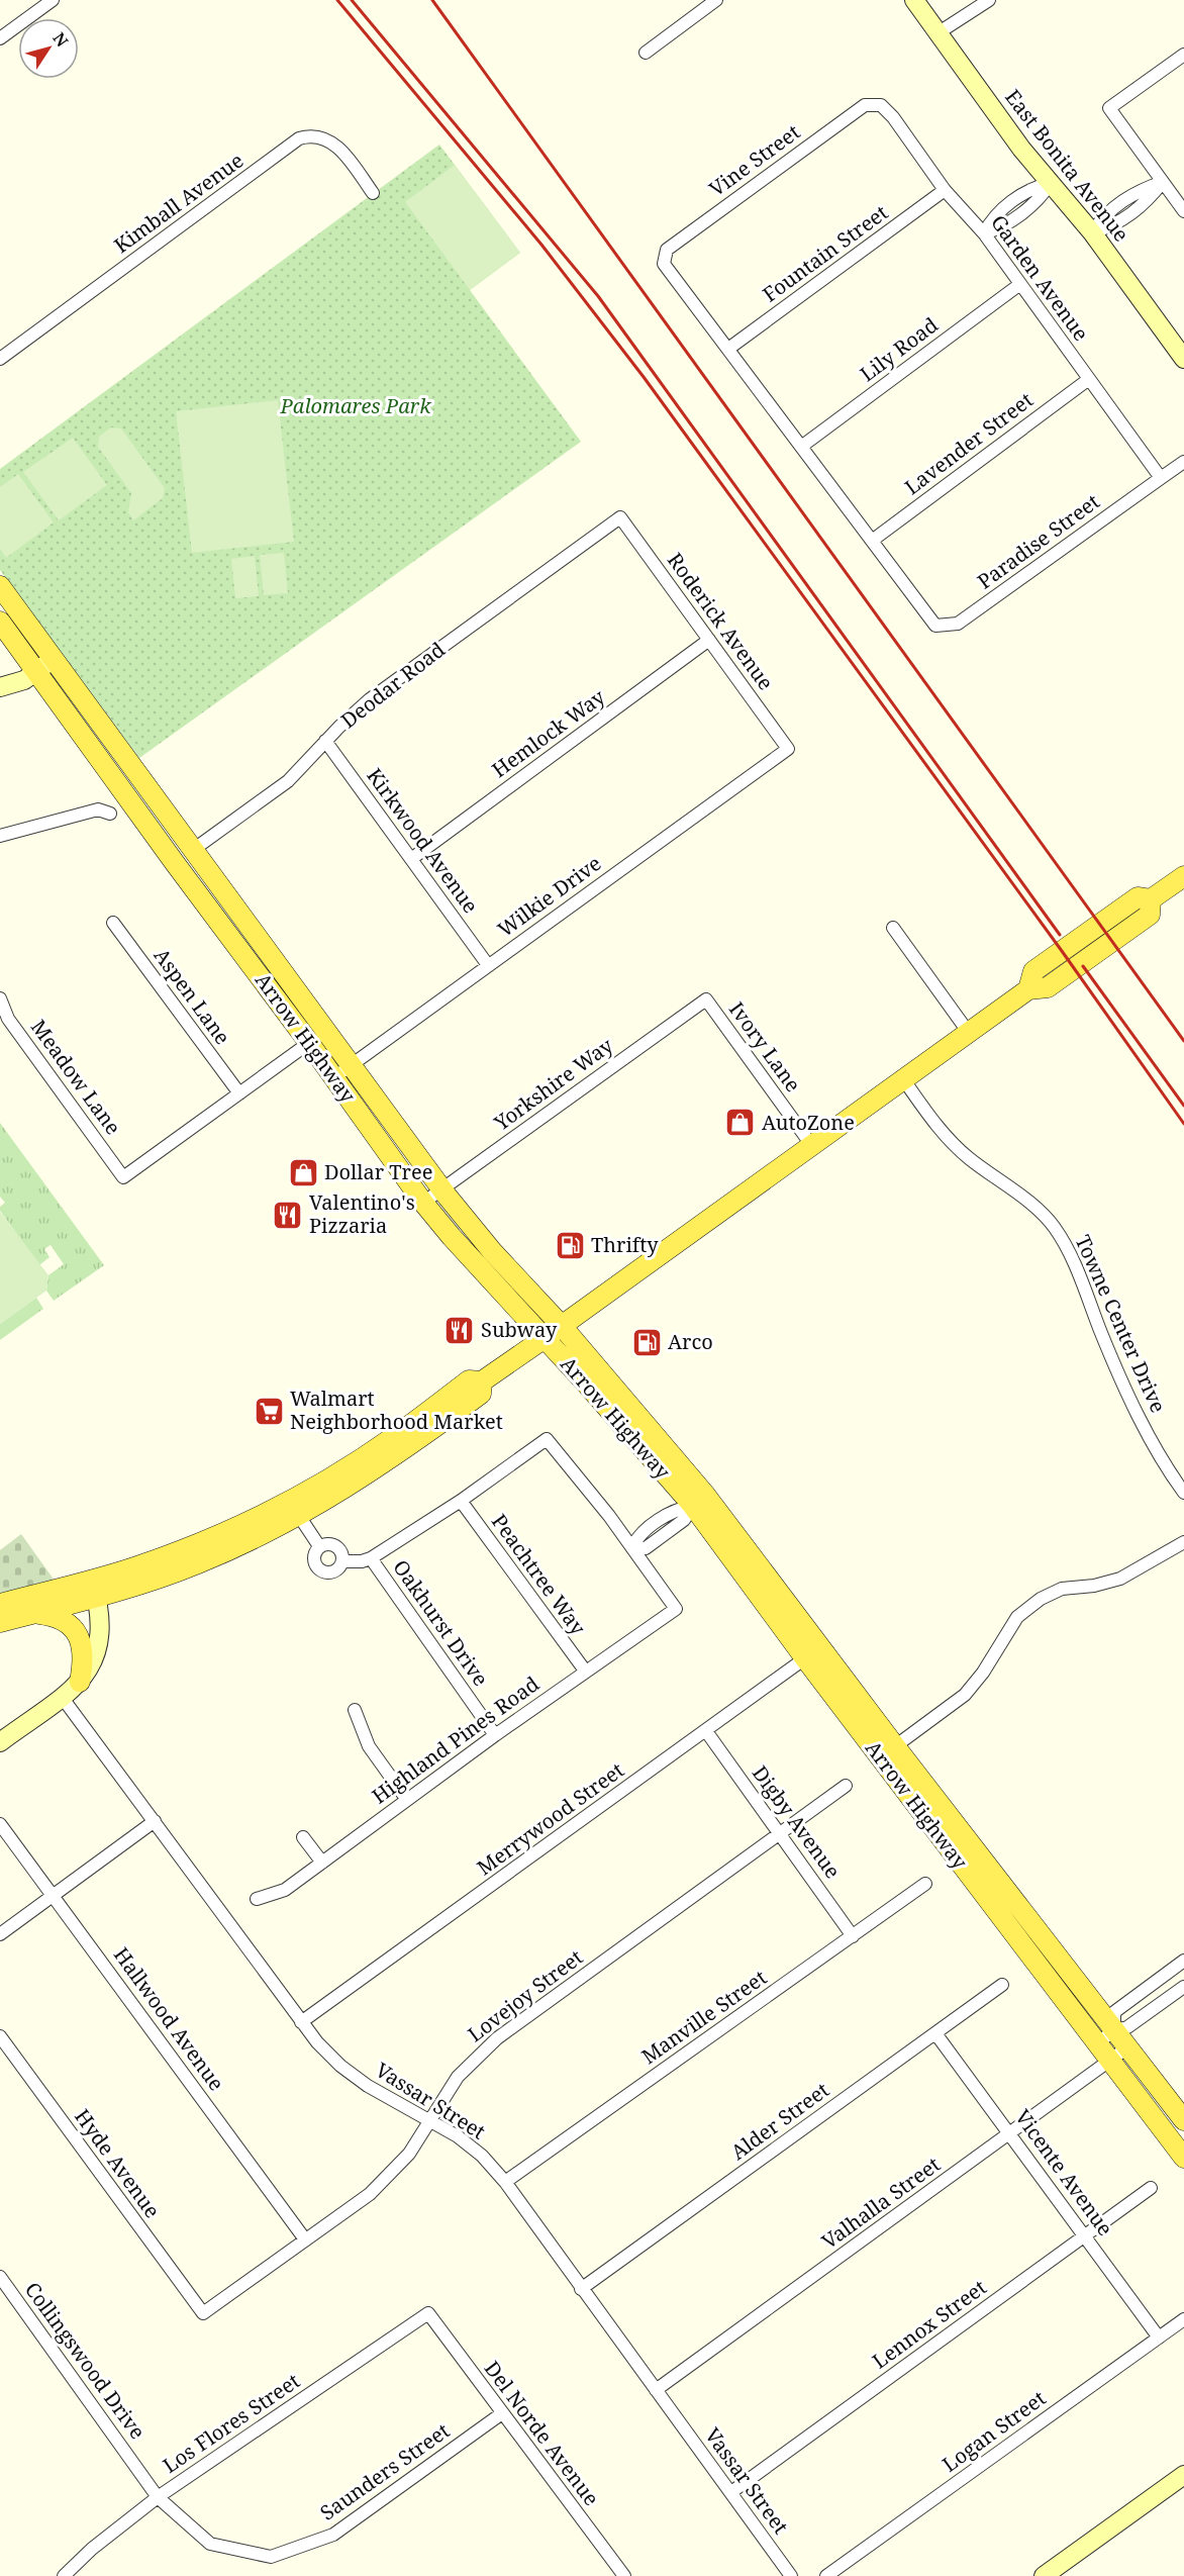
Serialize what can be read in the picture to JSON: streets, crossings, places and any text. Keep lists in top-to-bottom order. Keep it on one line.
{"streets":{"main road":["East Bonita Avenue","Deodar Road","Arrow Highway"],"street":["Vine Street","Kimball Avenue","Fountain Street","Garden Avenue","Lily Road","Lavender Street","Paradise Street","Roderick Avenue","Hemlock Way","Kirkwood Avenue","Wilkie Drive","Aspen Lane","Ivory Lane","Meadow Lane","Yorkshire Way","Towne Center Drive","Peachtree Way","Oakhurst Drive","Highland Pines Road","Merrywood Street","Digby Avenue","Lovejoy Street","Manville Street","Hallwood Avenue","Vassar Street","Alder Street","Hyde Avenue","Vicente Avenue","Valhalla Street","Lennox Street","Collingswood Drive","Los Flores Street","Logan Street","Del Norde Avenue","Saunders Street"]},"crossings":[["Vine Street","Fountain Street"],["Vine Street","Garden Avenue"],["Fountain Street","Garden Avenue"],["Garden Avenue","Lily Road"],["Garden Avenue","Lavender Street"],["Garden Avenue","Paradise Street"],["Lavender Street","Paradise Street"],["Roderick Avenue","Deodar Road"],["Roderick Avenue","Hemlock Way"],["Roderick Avenue","Wilkie Drive"],["Deodar Road","Kirkwood Avenue"],["Deodar Road","Arrow Highway"],["Hemlock Way","Kirkwood Avenue"],["Kirkwood Avenue","Wilkie Drive"],["Wilkie Drive","Arrow Highway"],["Aspen Lane","Meadow Lane"],["Arrow Highway","Yorkshire Way"],["Arrow Highway","Merrywood Street"],["Arrow Highway","Valhalla Street"],["Ivory Lane","Yorkshire Way"],["Peachtree Way","Highland Pines Road"],["Oakhurst Drive","Highland Pines Road"],["Merrywood Street","Digby Avenue"],["Merrywood Street","Vassar Street"],["Digby Avenue","Lovejoy Street"],["Digby Avenue","Manville Street"],["Lovejoy Street","Hallwood Avenue"],["Lovejoy Street","Vassar Street"],["Lovejoy Street","Hyde Avenue"],["Manville Street","Vassar Street"],["Vassar Street","Alder Street"],["Vassar Street","Valhalla Street"],["Vassar Street","Lennox Street"],["Alder Street","Vicente Avenue"],["Vicente Avenue","Valhalla Street"],["Vicente Avenue","Lennox Street"],["Vicente Avenue","Logan Street"],["Collingswood Drive","Los Flores Street"],["Collingswood Drive","Saunders Street"],["Los Flores Street","Del Norde Avenue"],["Los Flores Street","Saunders Street"],["Del Norde Avenue","Saunders Street"]],"parks":["Palomares Park"],"places":{"shop":["AutoZone","Dollar Tree"],"restaurant":["Valentino's Pizzaria","Subway"],"fuel station":["Thrifty","Arco"],"supermarket":["Walmart Neighborhood Market"]},"north":"top right"}
